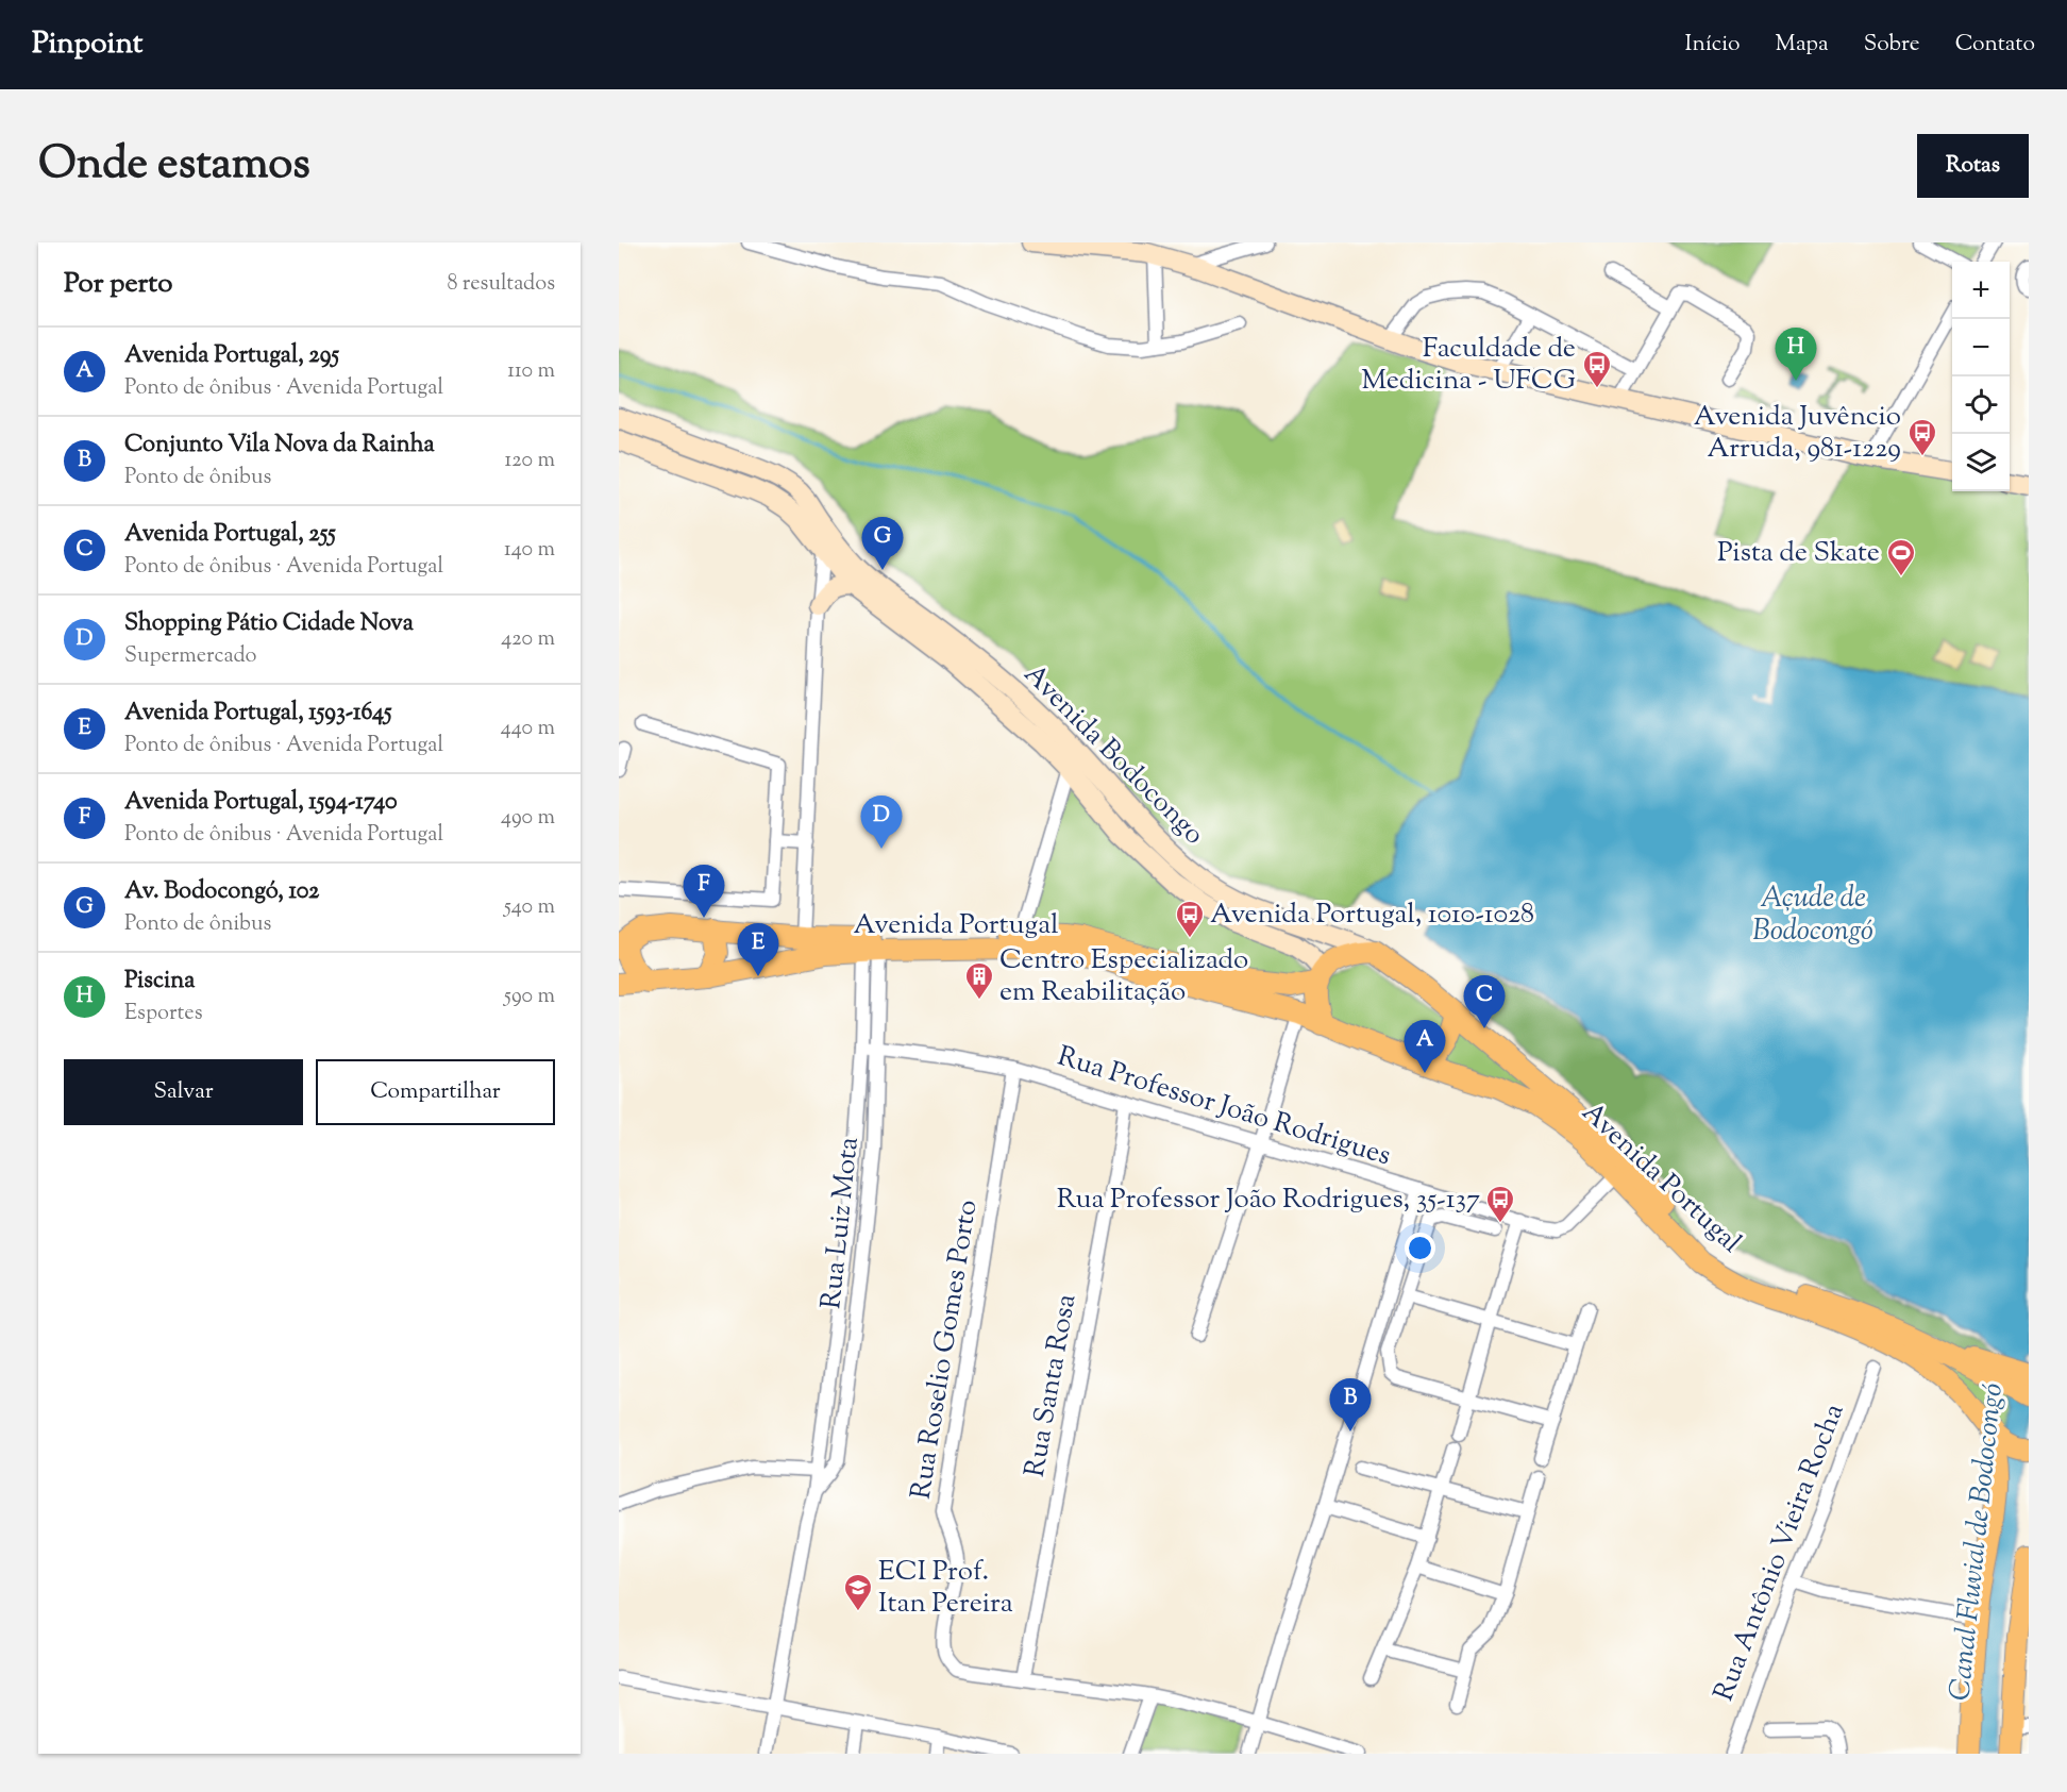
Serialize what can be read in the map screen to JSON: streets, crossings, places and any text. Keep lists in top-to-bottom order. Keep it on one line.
{"streets":{"main road":["Avenida Portugal"],"street":["Avenida Bodocongo","Rua Professor João Rodrigues","Rua Luiz Mota","Rua Roselio Gomes Porto","Rua Santa Rosa","Rua Antônio Vieira Rocha"]},"crossings":[["Avenida Bodocongo","Avenida Portugal"],["Avenida Portugal","Rua Professor João Rodrigues"],["Avenida Portugal","Rua Luiz Mota"],["Rua Professor João Rodrigues","Rua Luiz Mota"],["Rua Professor João Rodrigues","Rua Roselio Gomes Porto"],["Rua Professor João Rodrigues","Rua Santa Rosa"],["Rua Roselio Gomes Porto","Rua Santa Rosa"]],"water":["Açude de Bodocongó","Canal Fluvial de Bodocongó"],"places":{"bus stop":["Faculdade de Medicina - UFCG","Avenida Juvêncio Arruda, 981-1229","Avenida Portugal, 1010-1028","Rua Professor João Rodrigues, 35-137"],"sports":["Pista de Skate"],"building":["Centro Especializado em Reabilitação"],"school or university":["ECI Prof. Itan Pereira"]},"page":{"header":"Pinpoint","nav":["Início","Mapa","Sobre","Contato"],"title":"Onde estamos","buttons":["Rotas",["Salvar","Compartilhar"]],"heading":["Por perto","8 resultados"],"map_buttons":["+","−"],"list":[{"mark":"A","name":"Avenida Portugal, 295","note":"Ponto de ônibus · Avenida Portugal","value":"110 m"},{"mark":"B","name":"Conjunto Vila Nova da Rainha","note":"Ponto de ônibus","value":"120 m"},{"mark":"C","name":"Avenida Portugal, 255","note":"Ponto de ônibus · Avenida Portugal","value":"140 m"},{"mark":"D","name":"Shopping Pátio Cidade Nova","note":"Supermercado","value":"420 m"},{"mark":"E","name":"Avenida Portugal, 1593-1645","note":"Ponto de ônibus · Avenida Portugal","value":"440 m"},{"mark":"F","name":"Avenida Portugal, 1594-1740","note":"Ponto de ônibus · Avenida Portugal","value":"490 m"},{"mark":"G","name":"Av. Bodocongó, 102","note":"Ponto de ônibus","value":"540 m"},{"mark":"H","name":"Piscina","note":"Esportes","value":"590 m"}],"pins":["H","G","D","F","E","C","A","B"]}}
